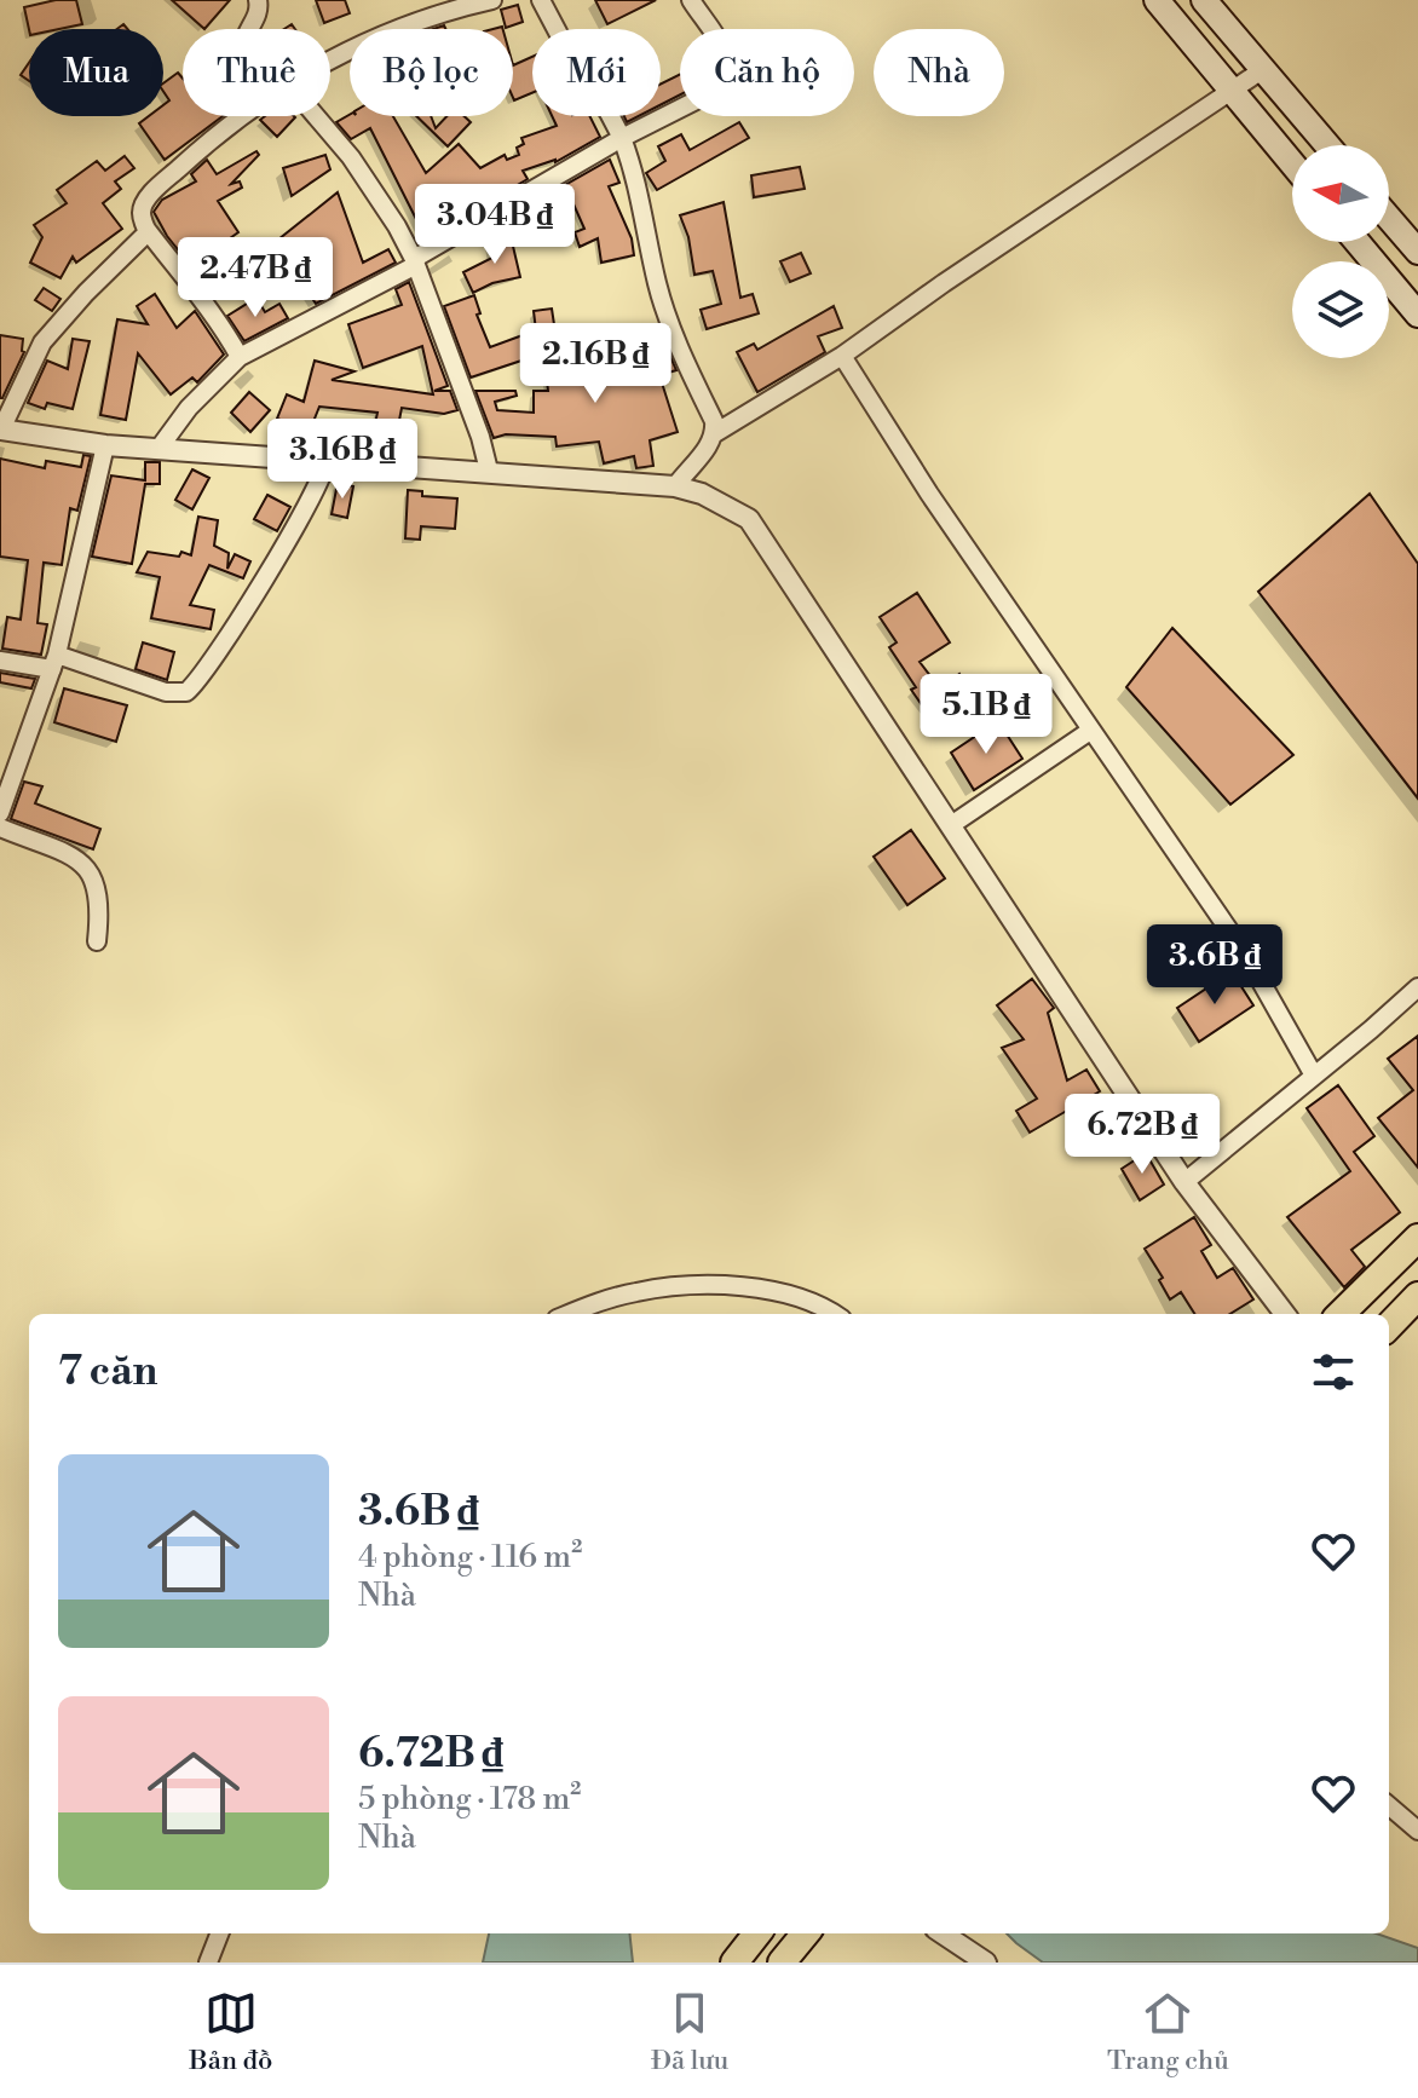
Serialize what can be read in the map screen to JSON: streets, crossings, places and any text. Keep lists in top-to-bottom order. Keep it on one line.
{"north":"left","page":{"chip":["Mua","Thuê","Bộ lọc","Mới","Căn hộ","Nhà"],"price":["3.04B ₫","2.47B ₫","2.16B ₫","3.16B ₫","5.1B ₫","3.6B ₫","6.72B ₫"],"heading":"7 căn","list":[{"name":"3.6B ₫","note":"4 phòng · 116 m² · Nhà"},{"name":"6.72B ₫","note":"5 phòng · 178 m² · Nhà"}],"tabs":["Bản đồ","Đã lưu","Trang chủ"]}}
